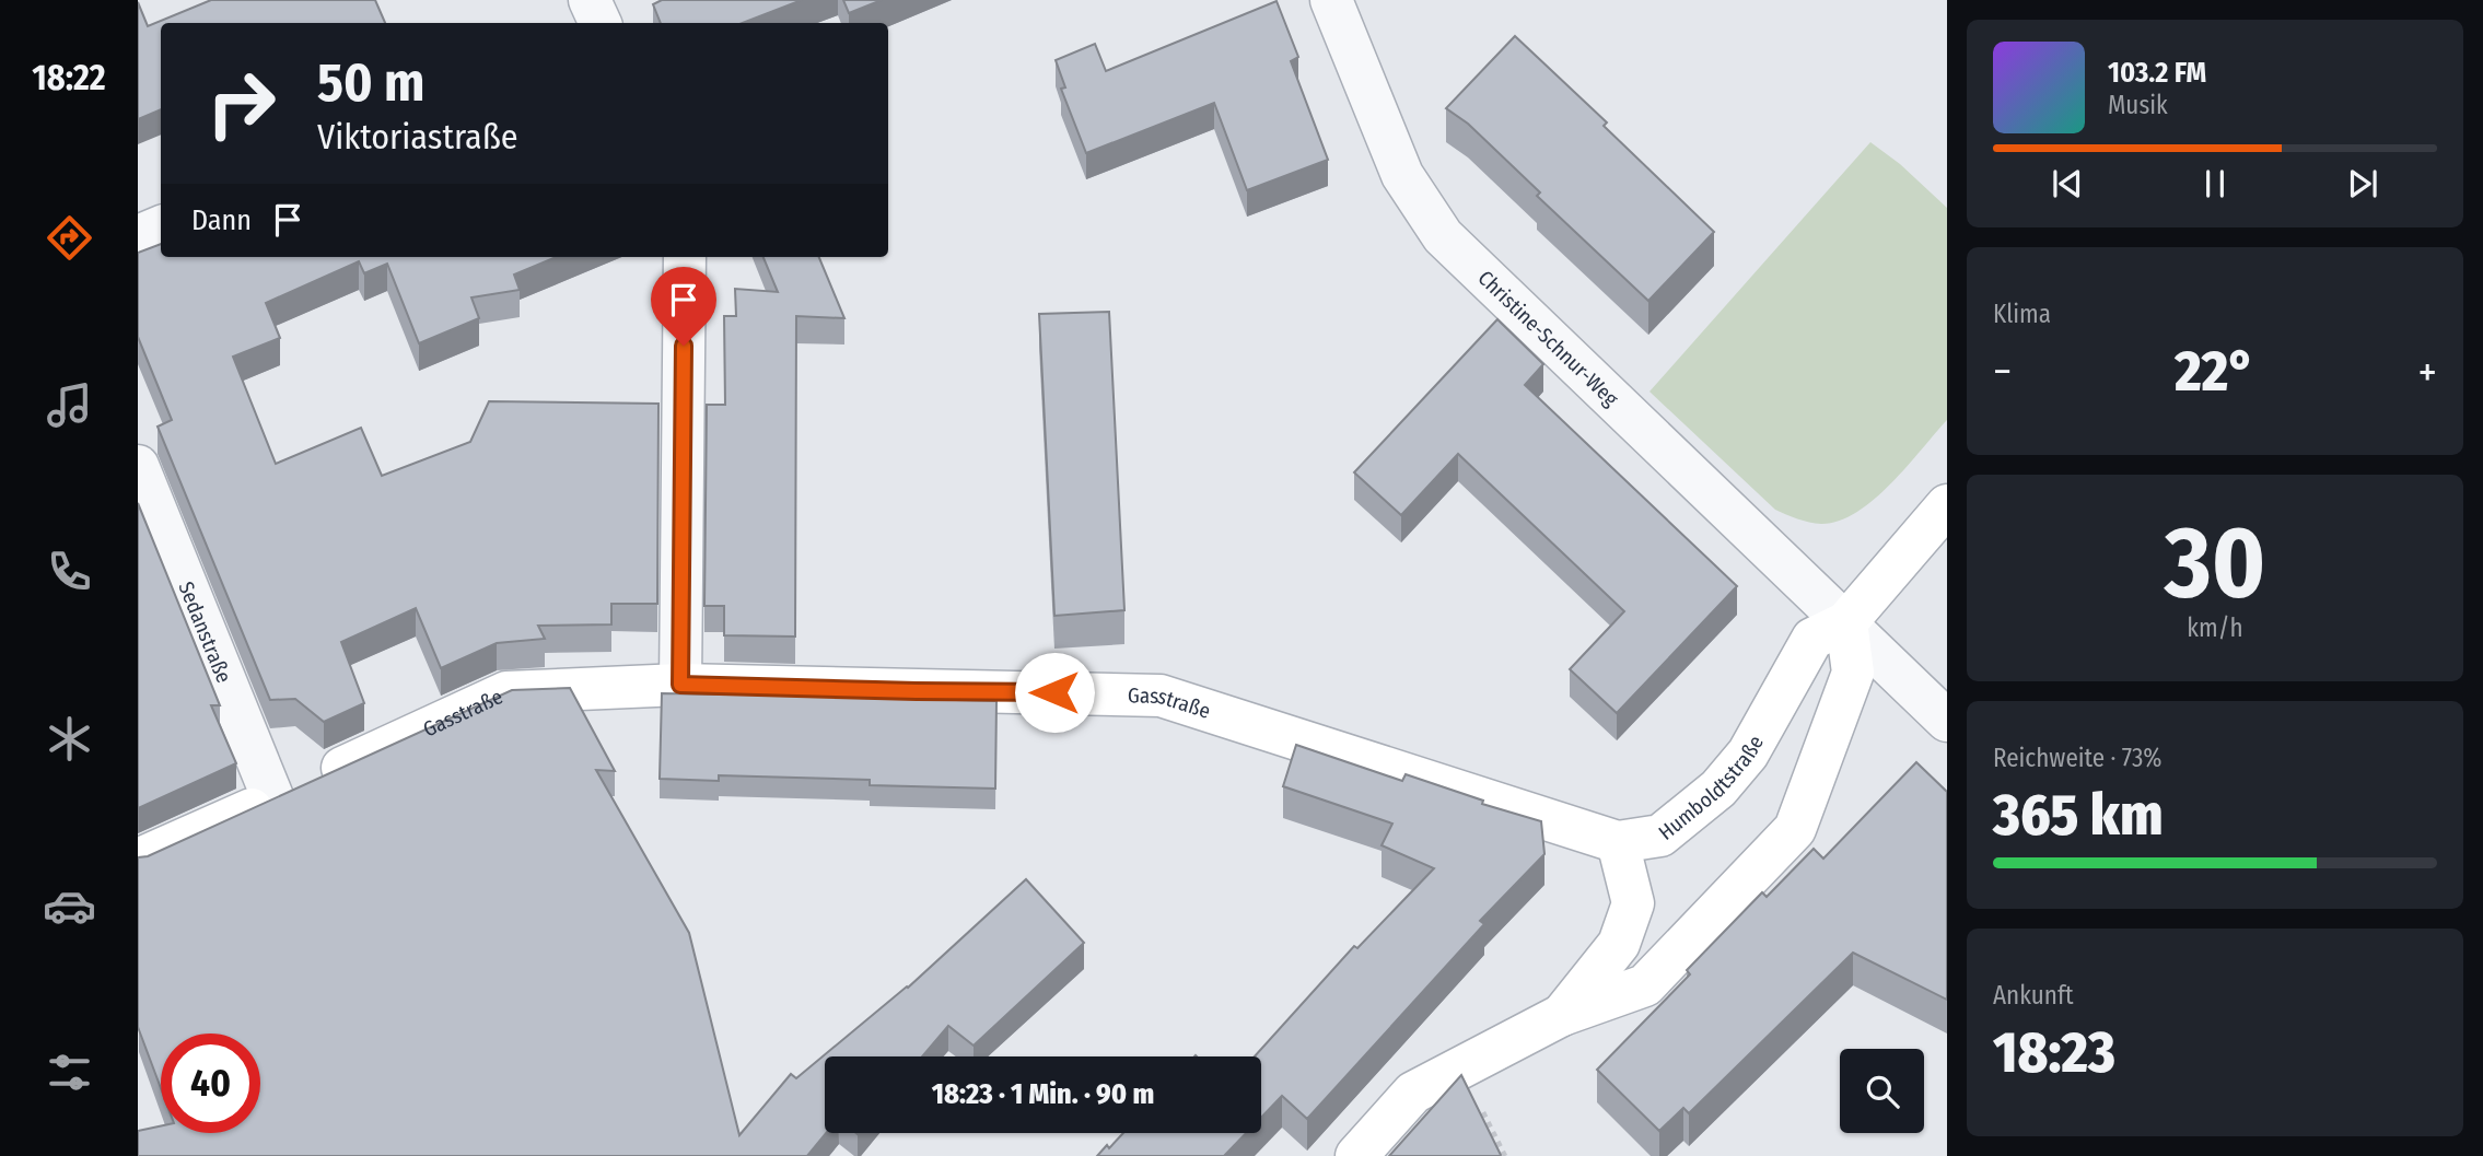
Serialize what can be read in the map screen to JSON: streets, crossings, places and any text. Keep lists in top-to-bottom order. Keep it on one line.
{"streets":{"street":["Christine-Schnur-Weg","Sedanstraße","Gasstraße","Humboldtstraße"]},"crossings":[["Christine-Schnur-Weg","Humboldtstraße"],["Sedanstraße","Gasstraße"],["Gasstraße","Humboldtstraße"]],"page":{"tabs":"18:22","turn":["50 m","Viktoriastraße"],"song":["103.2 FM","Musik"],"then":"Dann","tile":["Klima",["30","km/h"],["Reichweite · 73%","365 km"],["Ankunft","18:23"]],"heat":["−","22°","+"],"limit":"40","trip":"18:23 · 1 Min. · 90 m"}}
